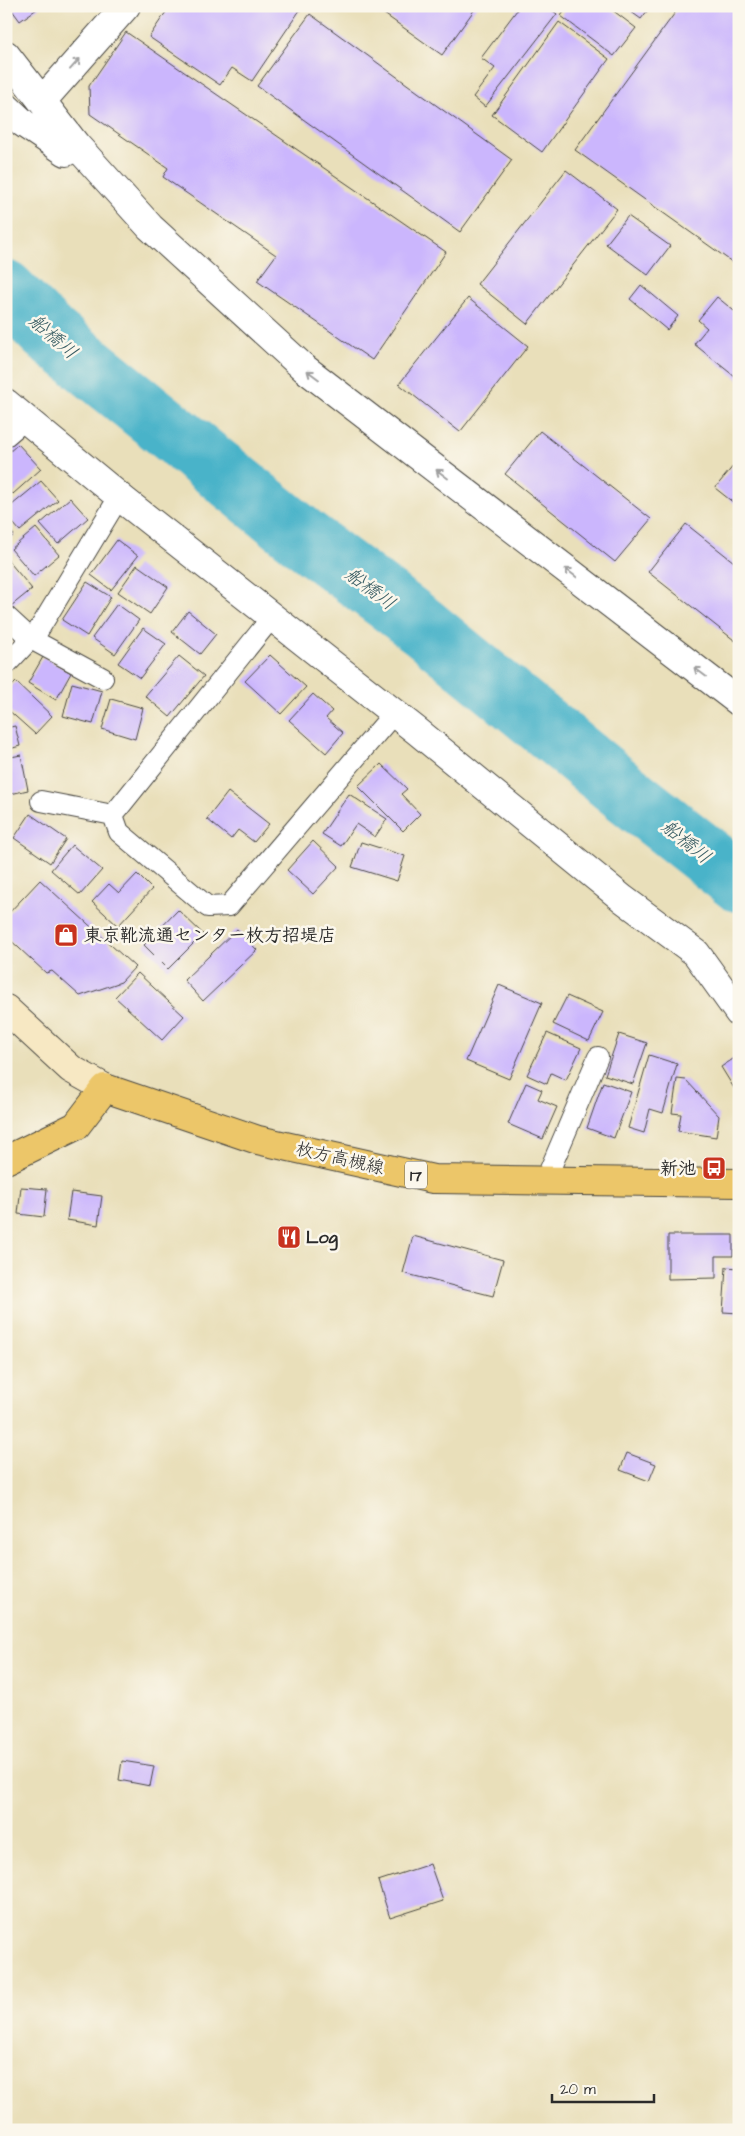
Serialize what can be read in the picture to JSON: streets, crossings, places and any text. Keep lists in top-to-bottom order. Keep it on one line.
{"streets":{"main road":["枚方高槻線","17"]},"water":["船橋川"],"places":{"shop":["東京靴流通センター枚方招堤店"],"bus stop":["新池"],"restaurant":["Log"]},"scale_bar":"20 m"}
